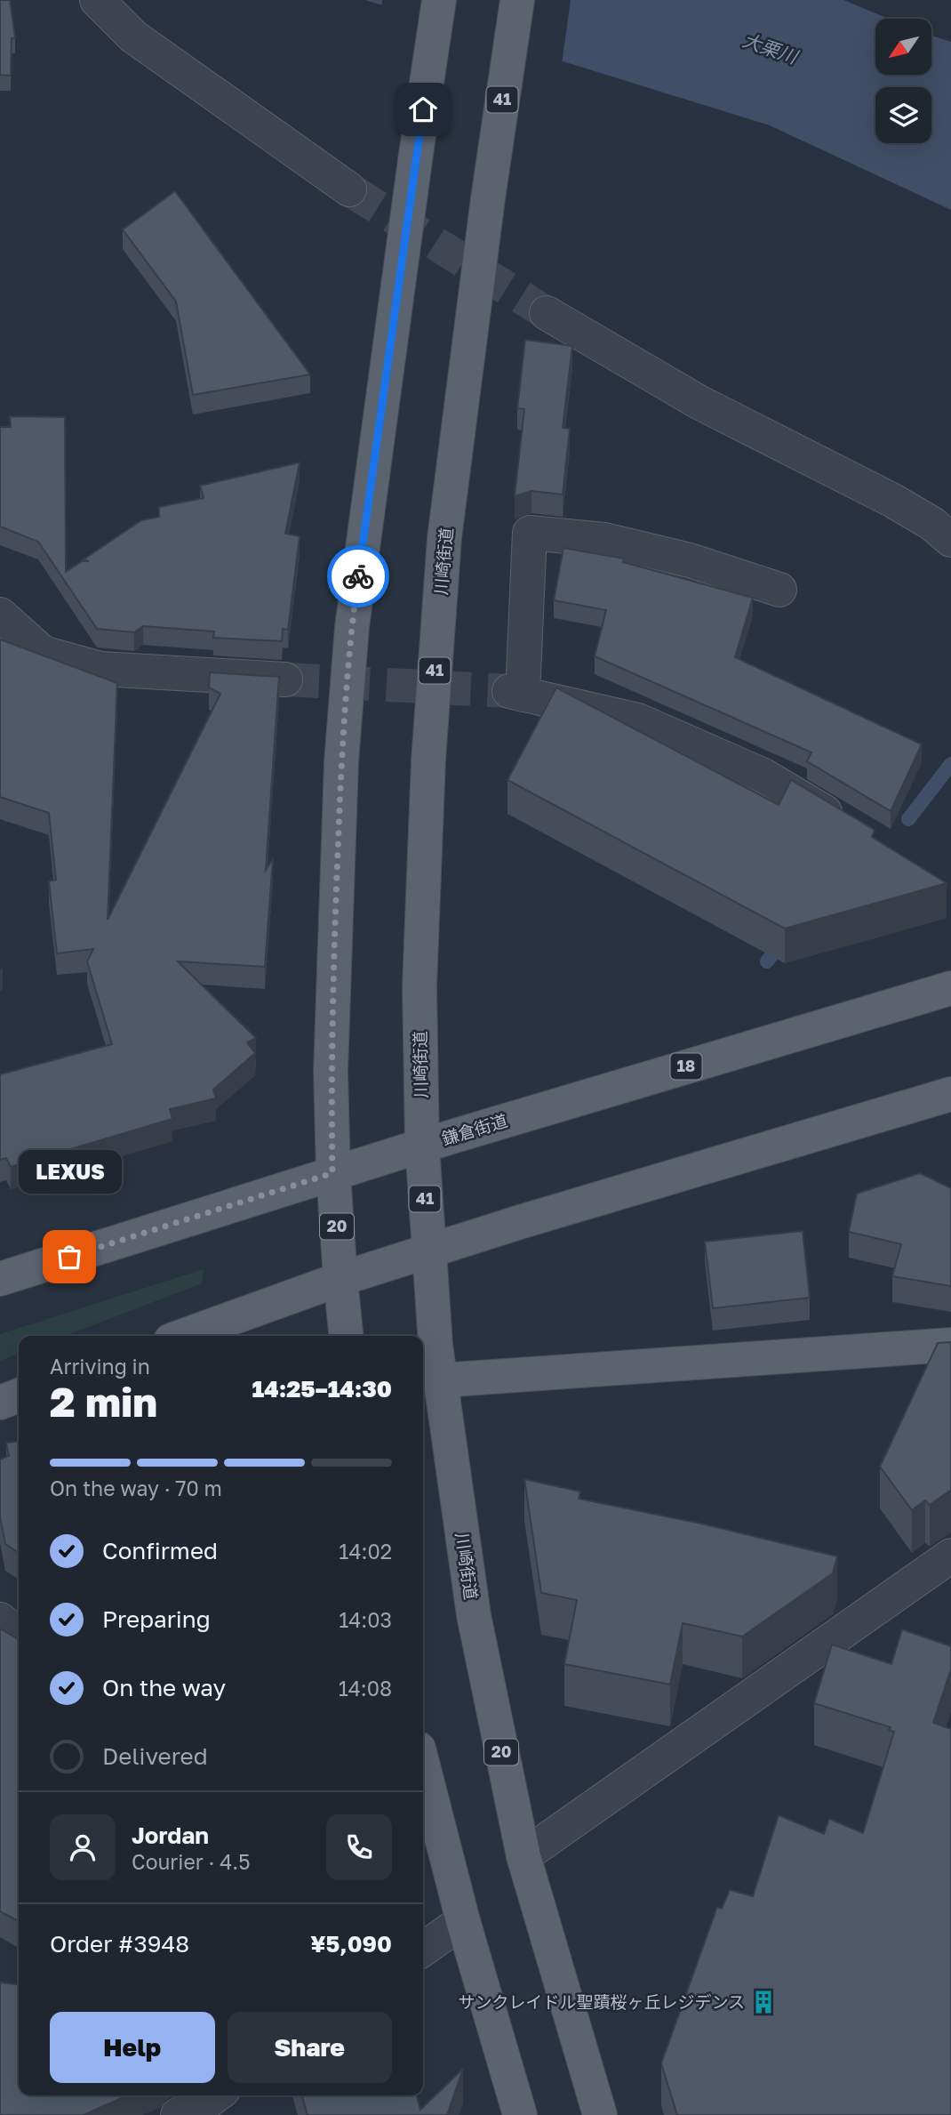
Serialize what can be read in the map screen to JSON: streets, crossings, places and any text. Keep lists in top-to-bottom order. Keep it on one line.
{"streets":{"main road":["41","川崎街道","18","鎌倉街道","20"]},"crossings":[["川崎街道","鎌倉街道"],["鎌倉街道","20"]],"water":["大栗川"],"places":{"other":["LEXUS"],"building":["サンクレイドル聖蹟桜ヶ丘レジデンス"]},"north":"bottom left","page":{"bubble":"LEXUS","heading":["2 min","Arriving in","14:25–14:30"],"panel":["Jordan","Courier · 4.5","Order #3948","¥5,090"],"bar":"On the way · 70 m","list":[["Confirmed","14:02"],["Preparing","14:03"],["On the way","14:08"],"Delivered"],"buttons":["Help","Share"]}}
